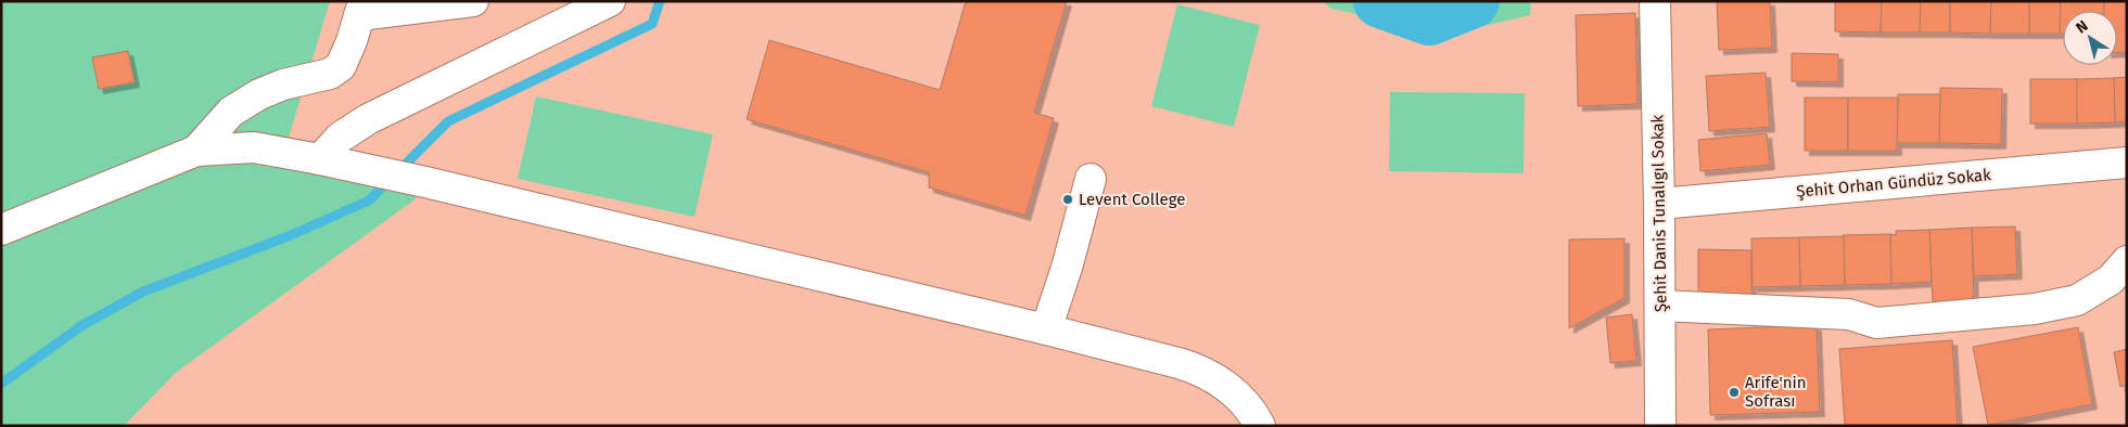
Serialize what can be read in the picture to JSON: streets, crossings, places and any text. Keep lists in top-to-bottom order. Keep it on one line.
{"streets":{"street":["Şehit Orhan Gündüz Sokak","Şehit Danis Tunalıgıl Sokak"]},"crossings":[["Şehit Orhan Gündüz Sokak","Şehit Danis Tunalıgıl Sokak"]],"places":["Levent College","Arife'nin Sofrası"],"north":"top left"}
